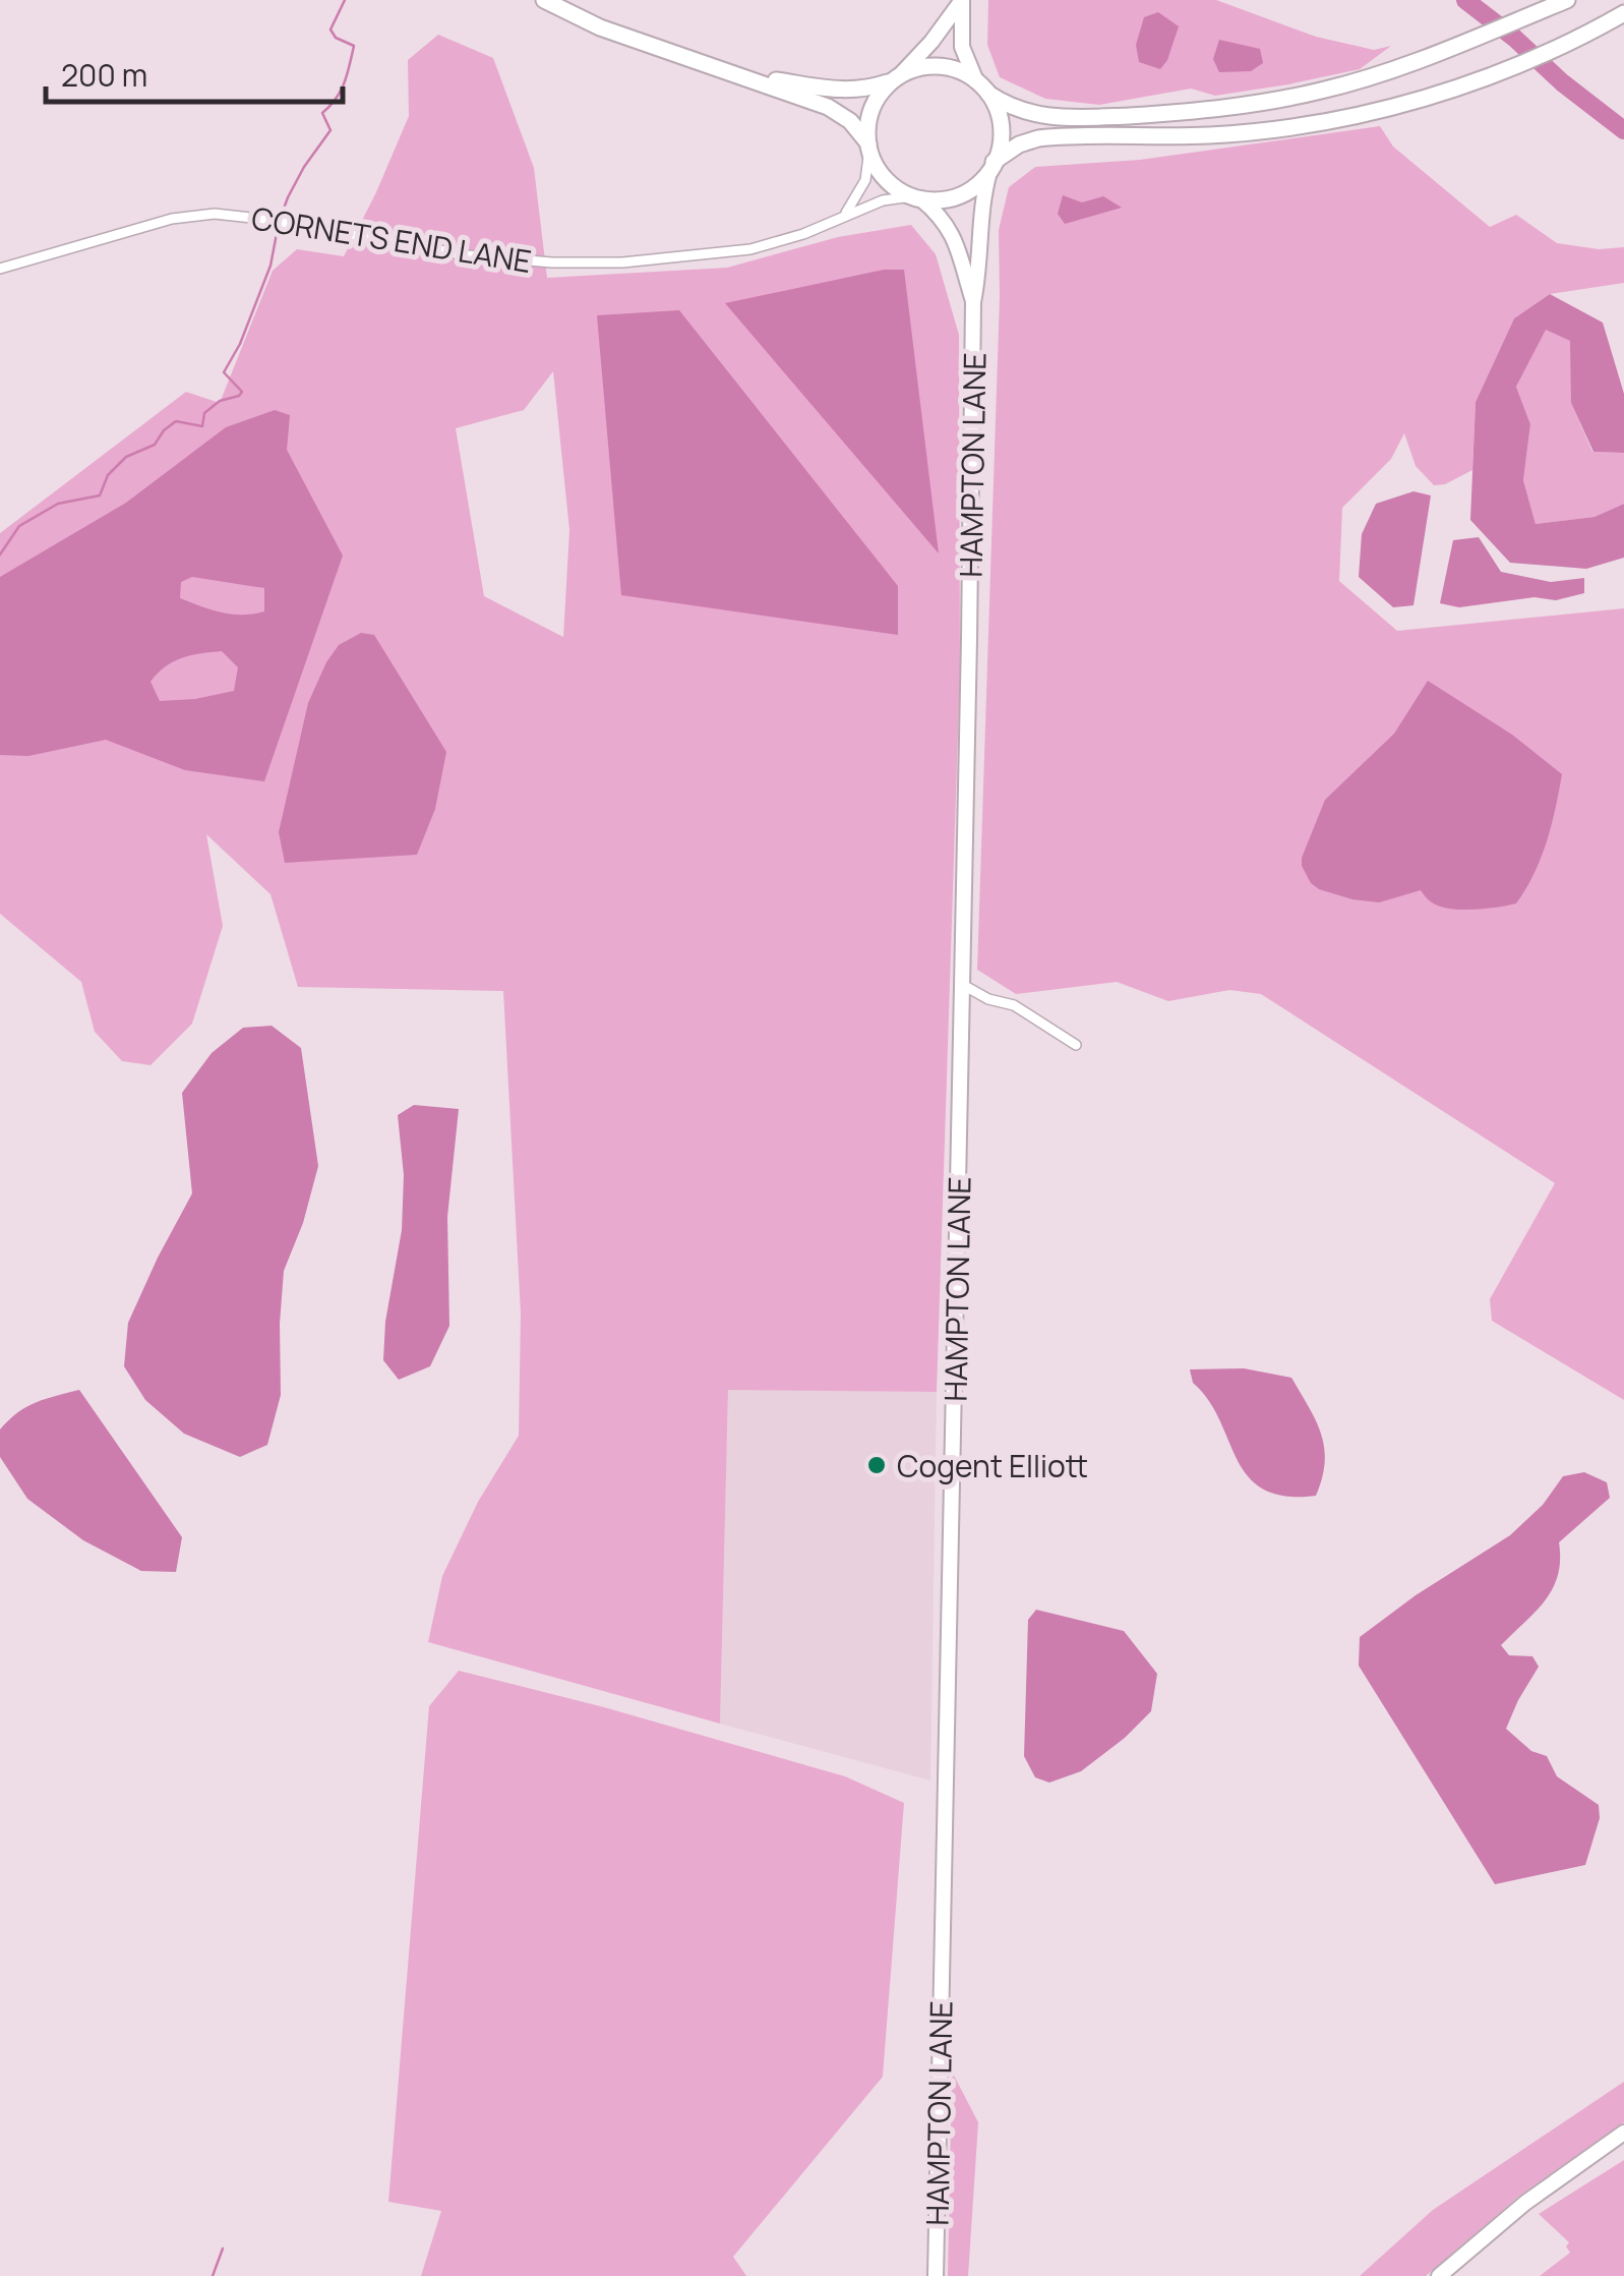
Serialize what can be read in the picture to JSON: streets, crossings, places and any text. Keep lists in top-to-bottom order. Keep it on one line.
{"streets":{"main road":["HAMPTON LANE"],"street":["CORNETS END LANE"]},"crossings":[["CORNETS END LANE","HAMPTON LANE"]],"places":["Cogent Elliott"],"scale_bar":"200 m"}
